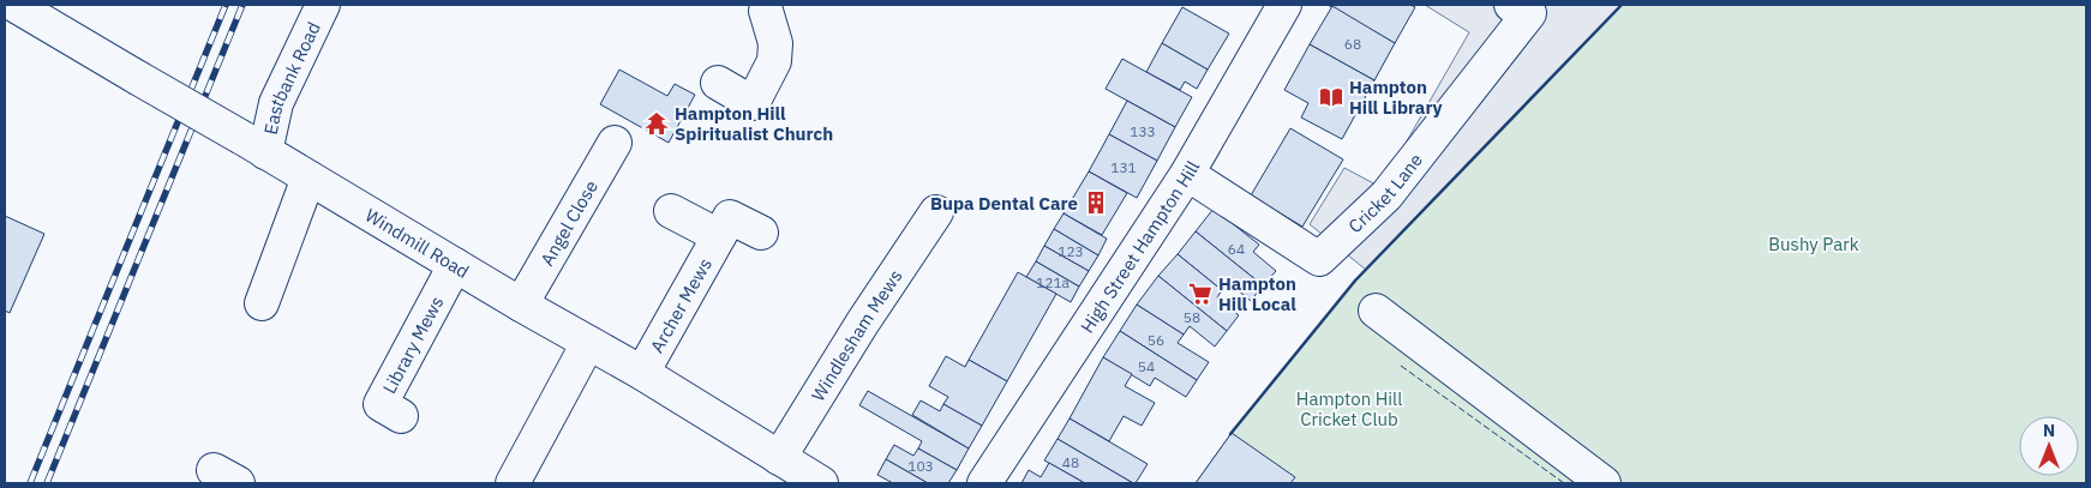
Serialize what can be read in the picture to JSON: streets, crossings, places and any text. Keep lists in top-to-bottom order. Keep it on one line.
{"streets":{"street":["Eastbank Road","Cricket Lane","Angel Close","Windmill Road","High Street Hampton Hill","Archer Mews","Windlesham Mews","Library Mews"]},"crossings":[["Eastbank Road","Windmill Road"],["Cricket Lane","High Street Hampton Hill"],["Angel Close","Windmill Road"],["Windmill Road","Archer Mews"],["Windmill Road","Windlesham Mews"],["Windmill Road","Library Mews"]],"parks":["Bushy Park","Hampton Hill Cricket Club"],"places":{"library":["Hampton Hill Library"],"temple":["Hampton Hill Spiritualist Church"],"building":["Bupa Dental Care"],"supermarket":["Hampton Hill Local"]},"house_numbers":["68","133","131","64","123","121a","58","56","54","48","103"],"north":"top"}
